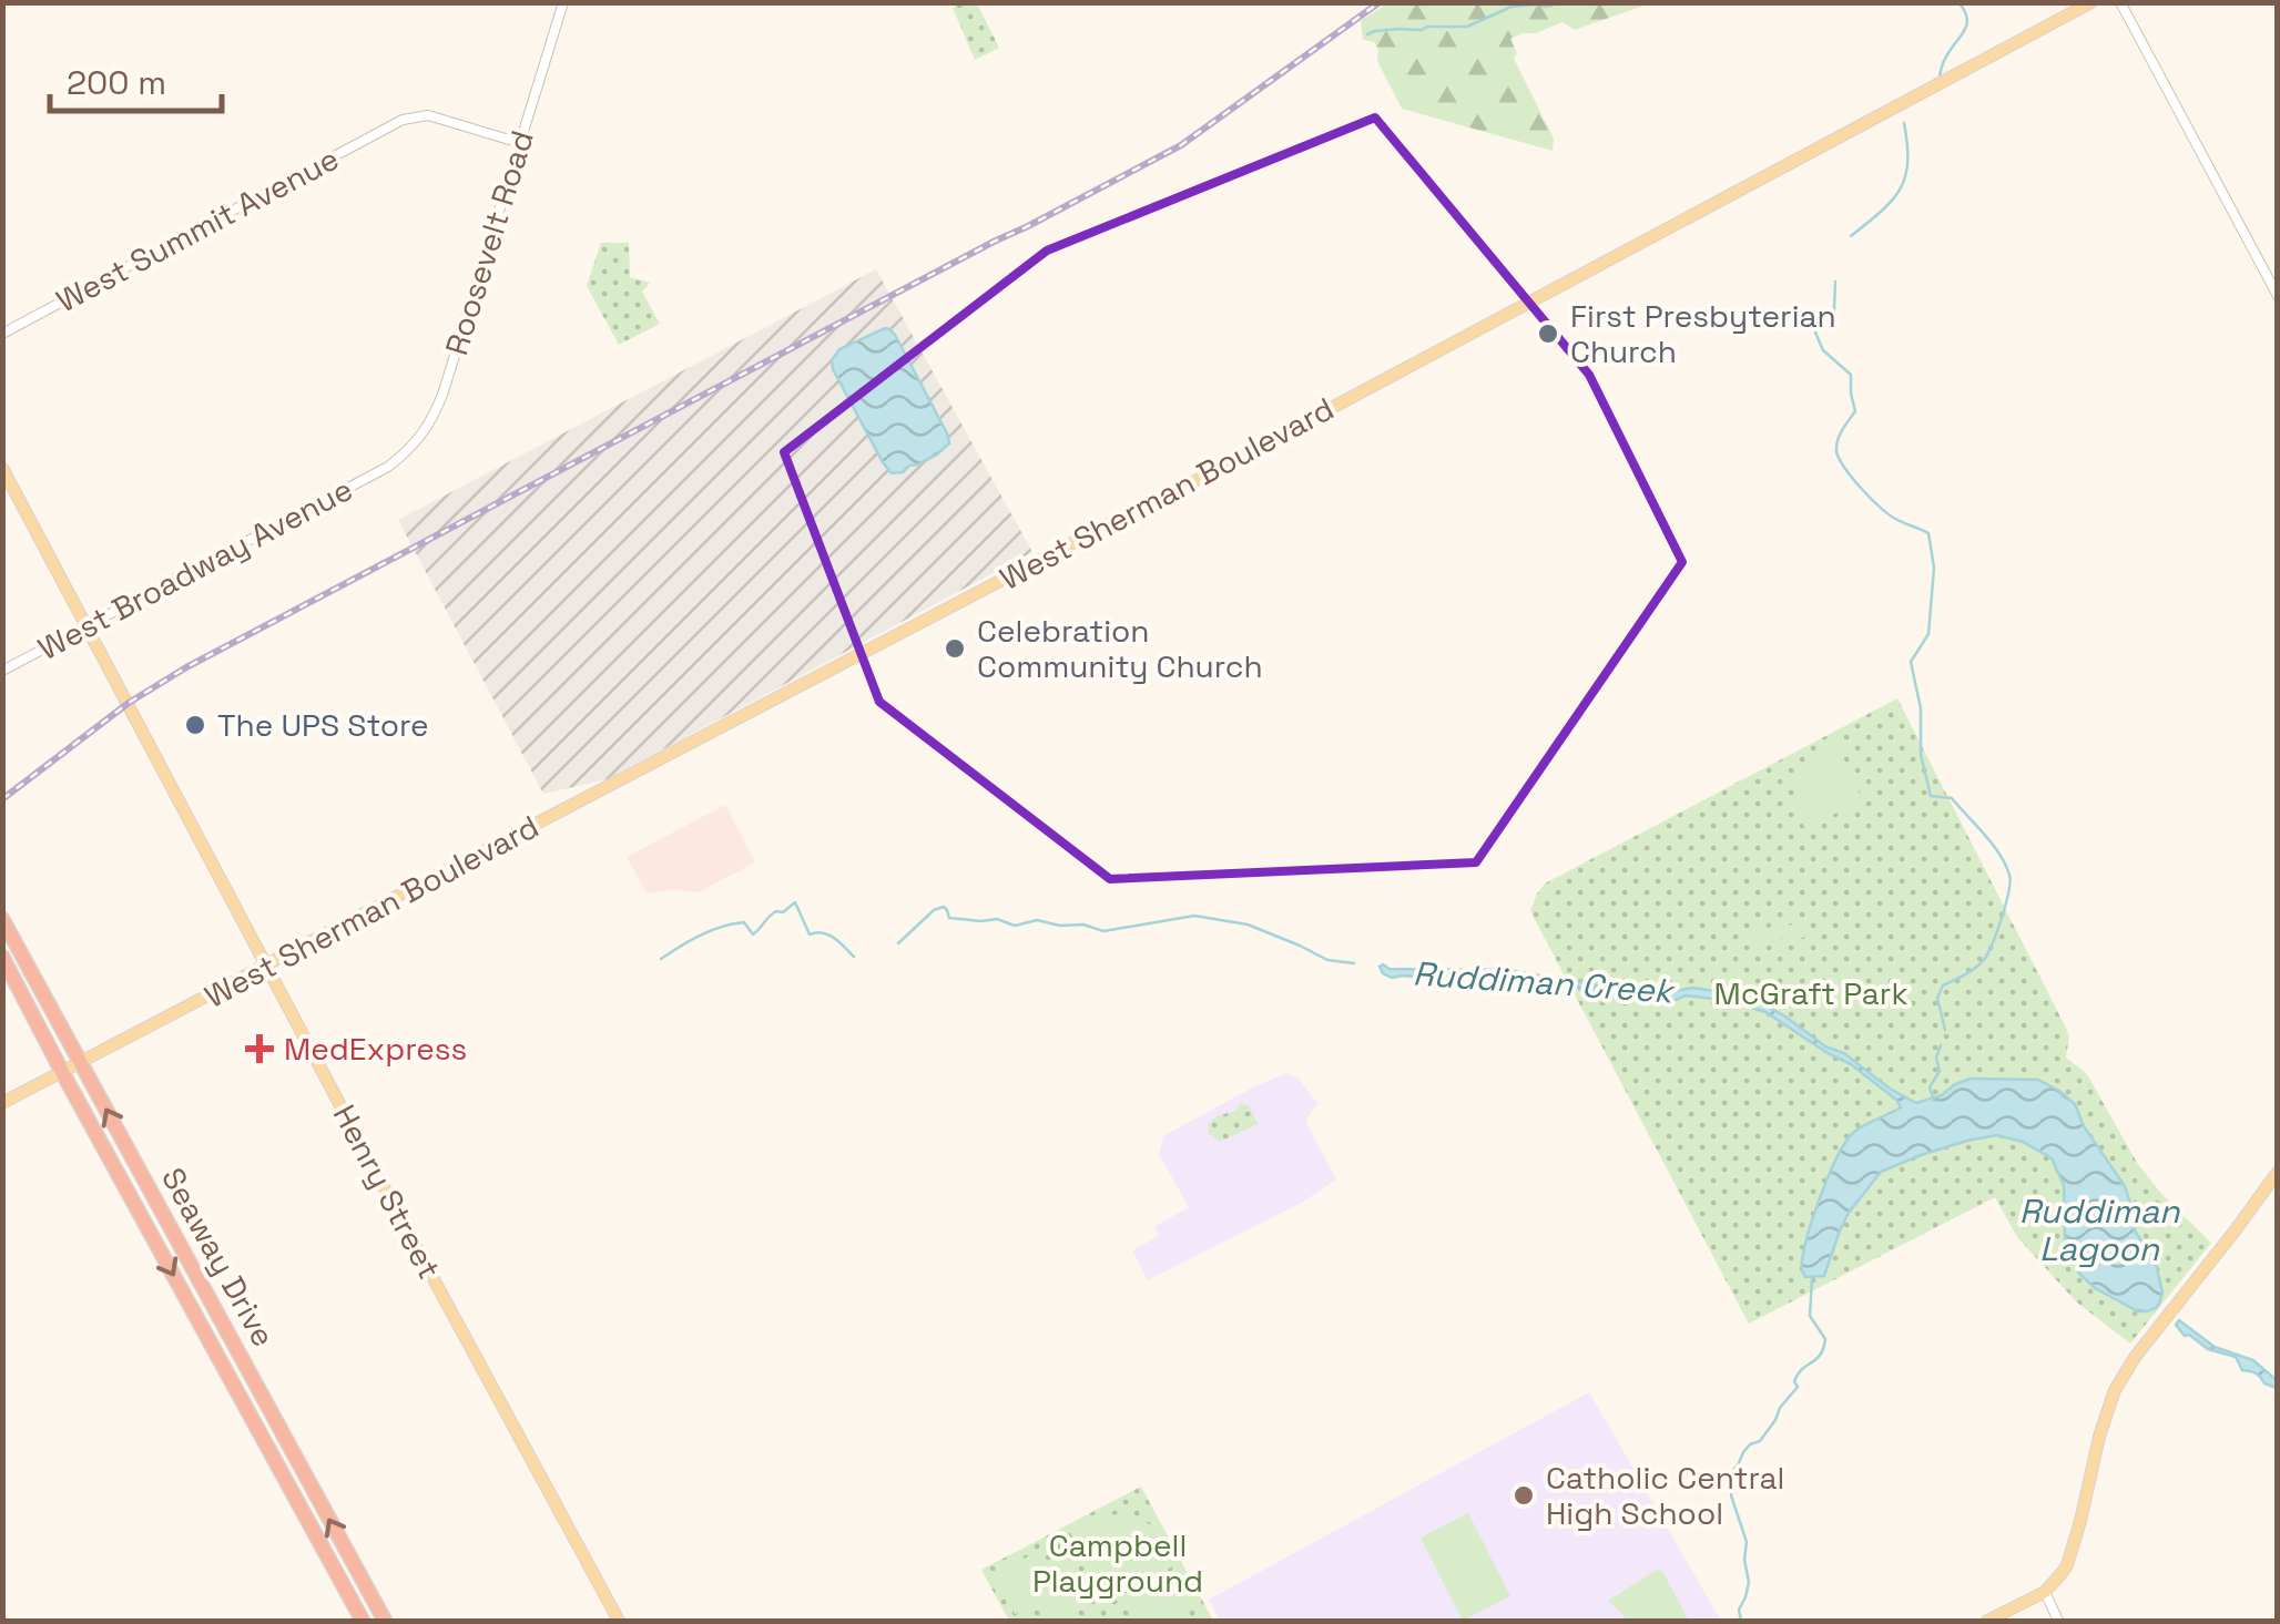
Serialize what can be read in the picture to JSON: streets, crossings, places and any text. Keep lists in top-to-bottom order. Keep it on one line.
{"streets":{"highway":["Seaway Drive"],"main road":["West Sherman Boulevard","Henry Street"],"street":["West Summit Avenue","Roosevelt Road","West Broadway Avenue"]},"crossings":[["West Summit Avenue","Roosevelt Road"],["Roosevelt Road","West Broadway Avenue"],["West Sherman Boulevard","Henry Street"],["West Sherman Boulevard","Seaway Drive"],["West Broadway Avenue","Henry Street"]],"water":["Ruddiman Creek","Ruddiman Lagoon"],"parks":["McGraft Park","Campbell Playground"],"places":{"other":["First Presbyterian Church","Celebration Community Church","The UPS Store","Catholic Central High School"],"health":["MedExpress"]},"scale_bar":"200 m"}
